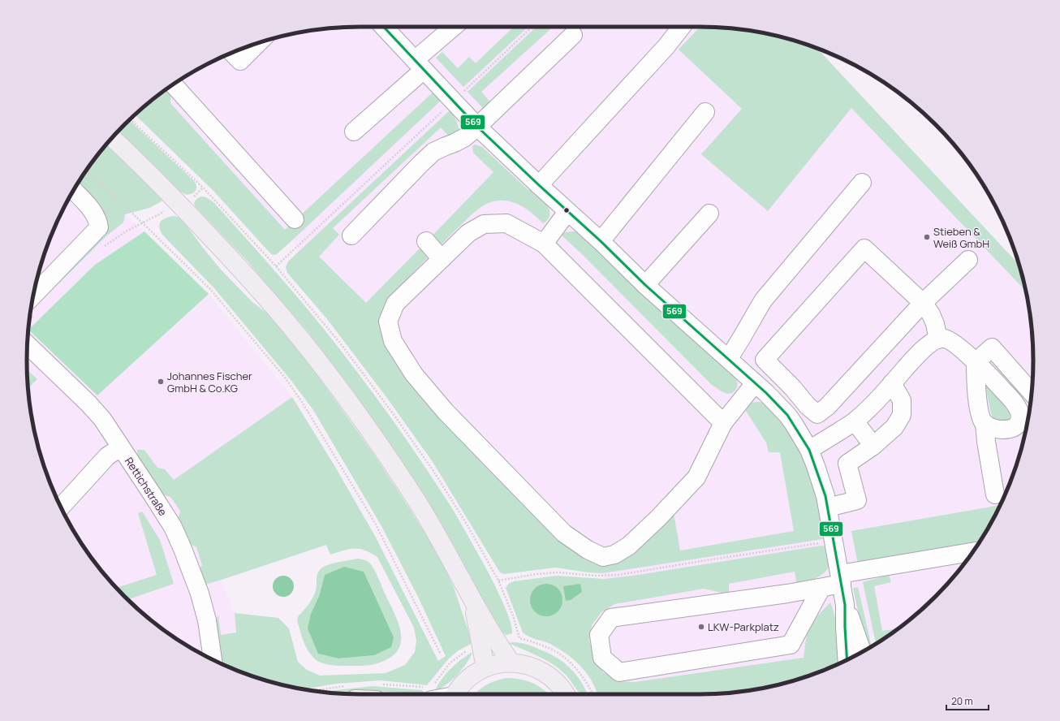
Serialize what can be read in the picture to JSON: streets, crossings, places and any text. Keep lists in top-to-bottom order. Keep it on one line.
{"streets":{"street":["Rettichstraße"]},"places":["Stieben & Weiß GmbH","Johannes Fischer GmbH & Co.KG","LKW-Parkplatz"],"lines":["transit line 569"],"scale_bar":"20 m"}
